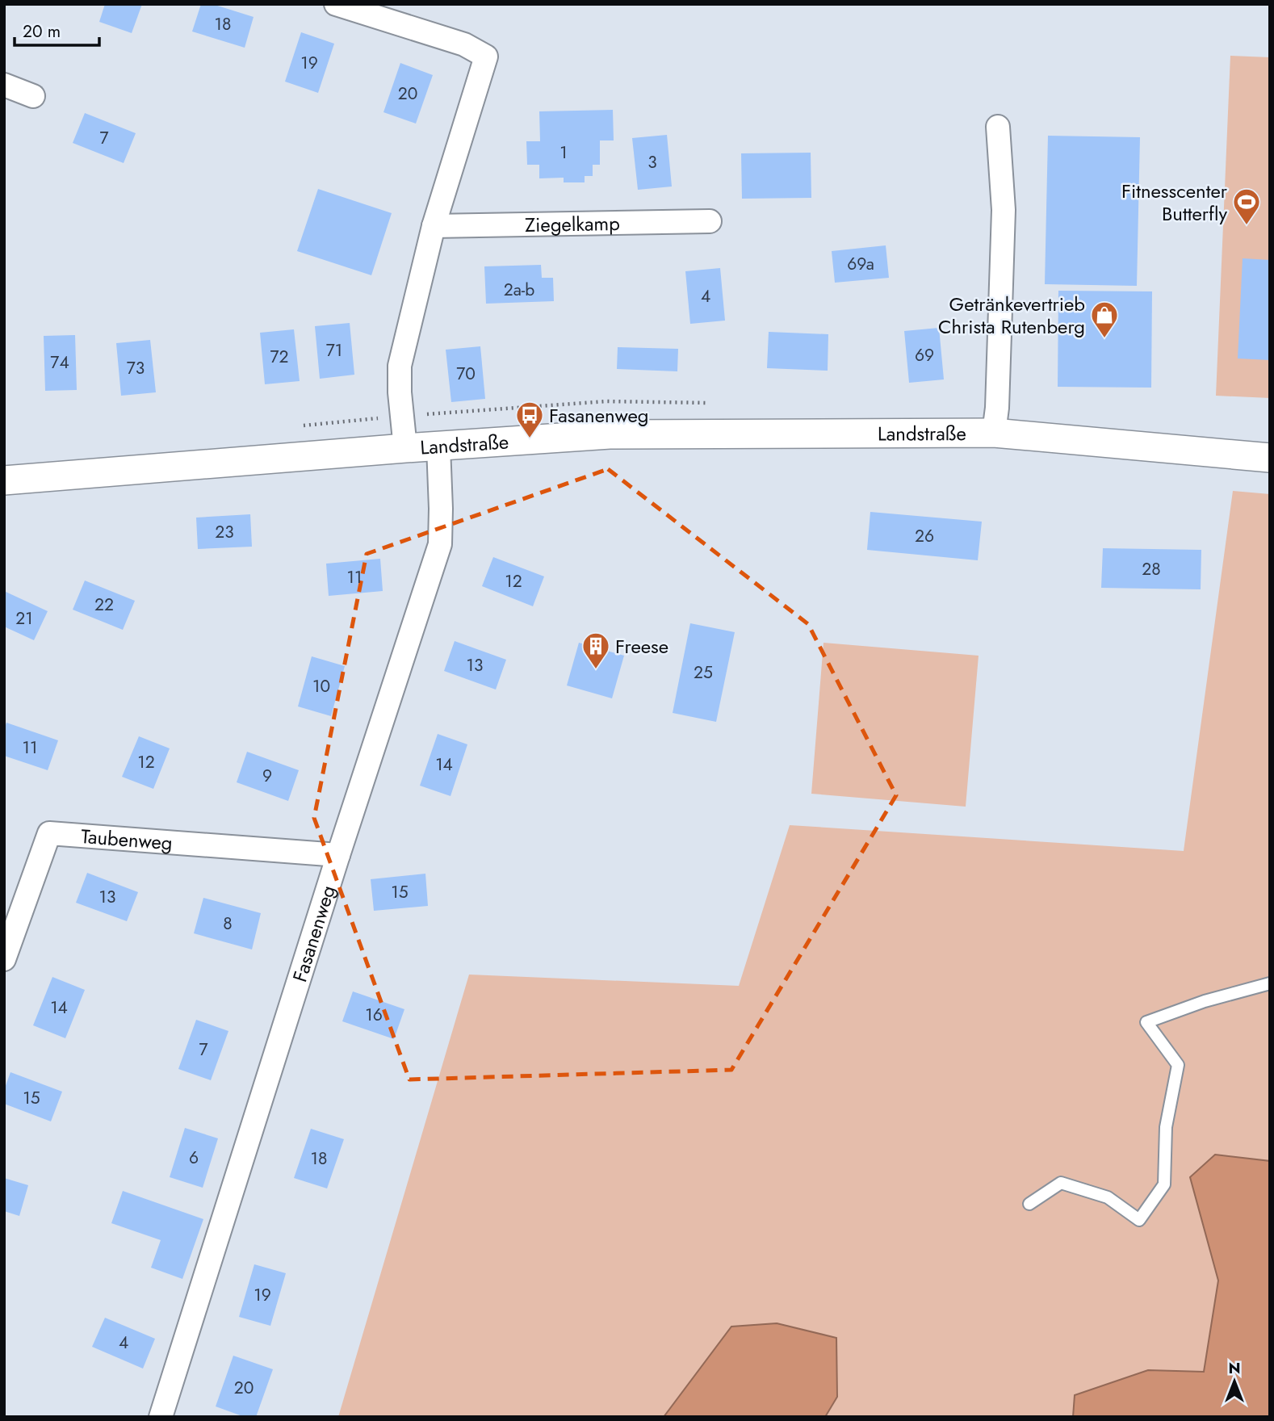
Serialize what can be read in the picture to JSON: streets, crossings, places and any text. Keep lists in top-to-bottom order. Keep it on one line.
{"streets":{"street":["Ziegelkamp","Landstraße","Taubenweg","Fasanenweg"]},"crossings":[["Landstraße","Fasanenweg"],["Taubenweg","Fasanenweg"]],"places":{"sports":["Fitnesscenter Butterfly"],"shop":["Getränkevertrieb Christa Rutenberg"],"bus stop":["Fasanenweg"],"building":["Freese"]},"house_numbers":["18","19","20","7","1","3","69a","2a-b","4","71","69","72","74","73","70","23","26","28","11","12","22","21","13","25","10","11","12","14","9","15","13","8","14","16","7","15","6","18","19","4","20"],"scale_bar":"20 m","north":"top"}
